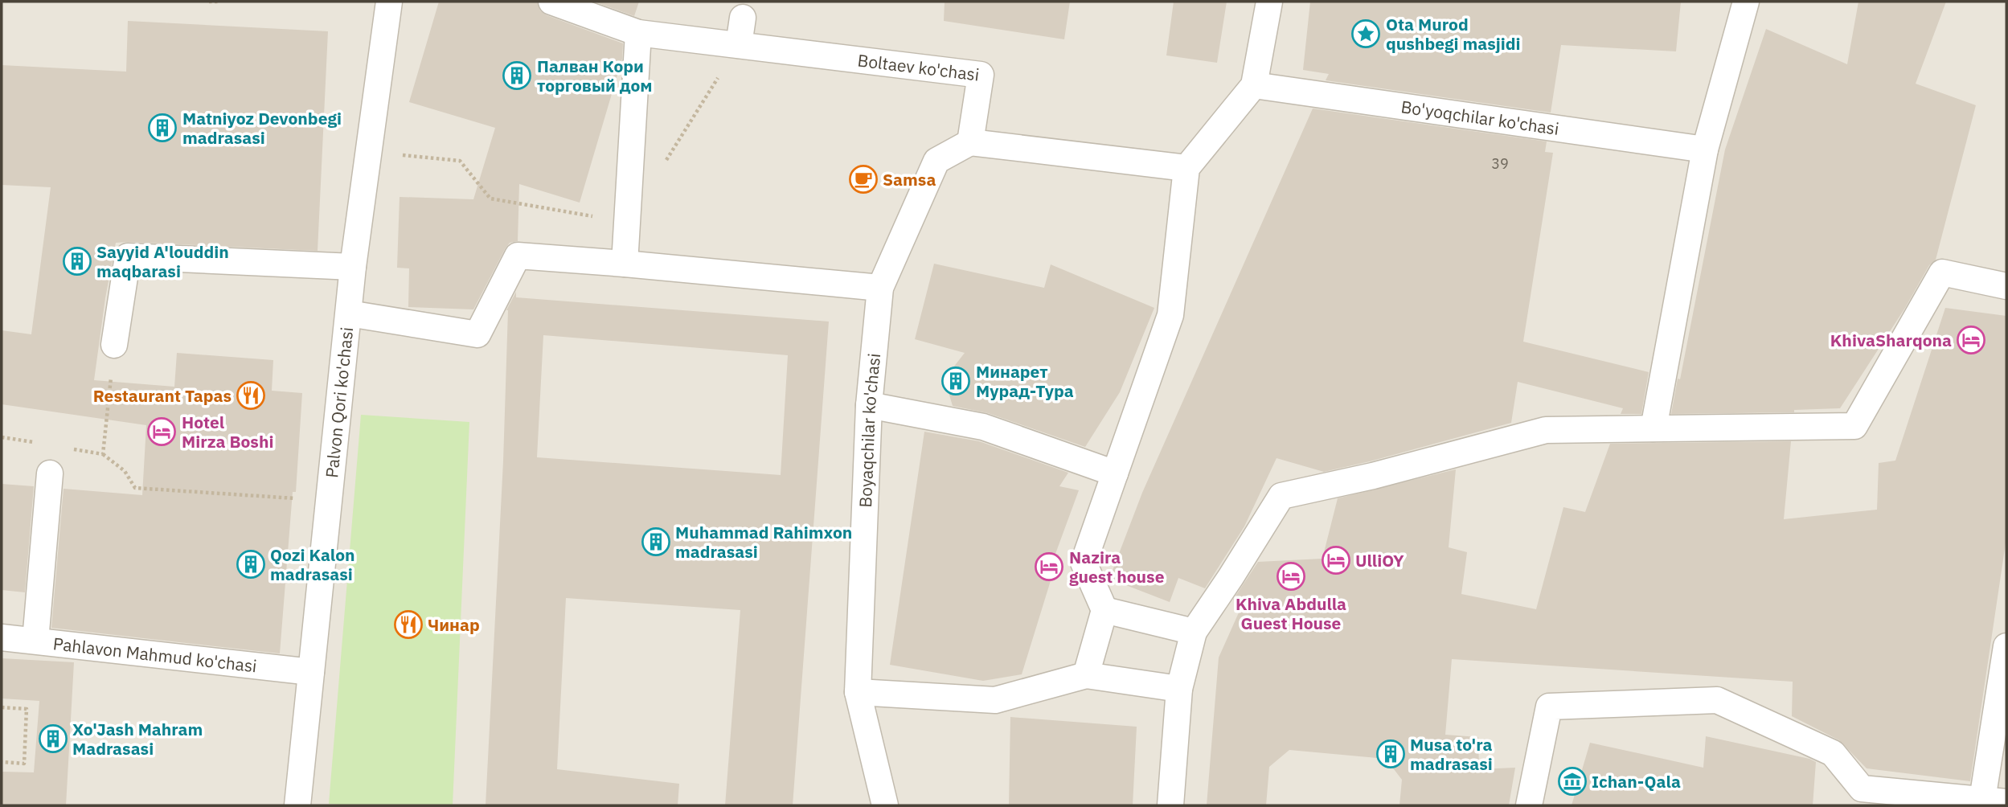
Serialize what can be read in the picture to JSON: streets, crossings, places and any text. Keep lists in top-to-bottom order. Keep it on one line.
{"streets":{"street":["Boltaev ko'chasi","Bo'yoqchilar ko'chasi","Palvon Qori ko'chasi","Boyaqchilar ko'chasi","Pahlavon Mahmud ko'chasi"]},"crossings":[["Boltaev ko'chasi","Boyaqchilar ko'chasi"],["Palvon Qori ko'chasi","Pahlavon Mahmud ko'chasi"]],"places":{"place":["Ota Murod qushbegi masjidi"],"building":["Палван Кори торговый дом","Matniyoz Devonbegi madrasasi","Sayyid A'louddin maqbarasi","Минарет Мурад-Тура","Muhammad Rahimxon madrasasi","Qozi Kalon madrasasi","Xo'Jash Mahram Madrasasi","Musa to'ra madrasasi"],"cafe":["Samsa"],"hotel":["KhivaSharqona","Hotel Mirza Boshi","UlliOY","Nazira guest house","Khiva Abdulla Guest House"],"restaurant":["Restaurant Tapas","Чинар"],"museum":["Ichan-Qala"]},"house_numbers":["39"]}
